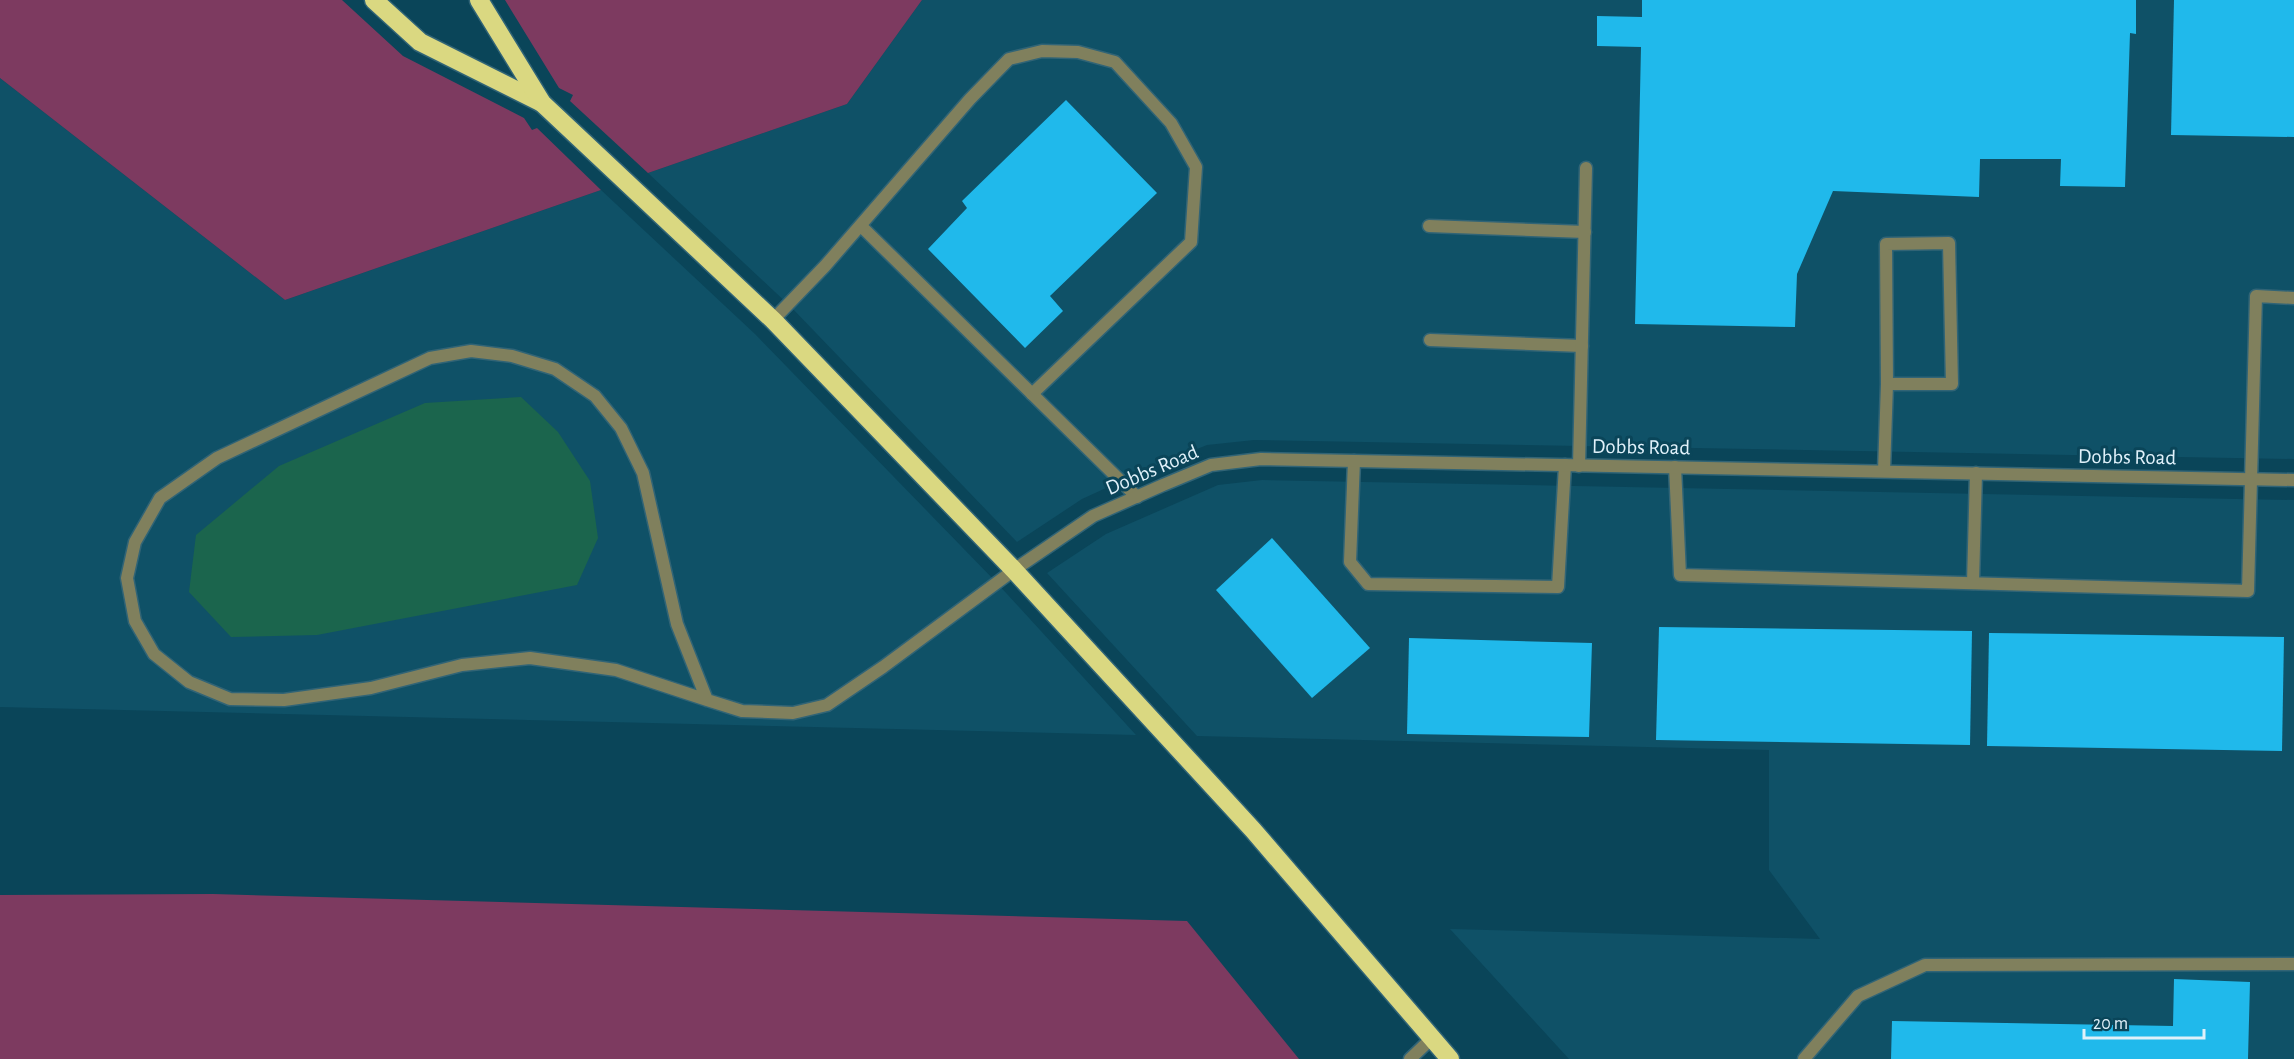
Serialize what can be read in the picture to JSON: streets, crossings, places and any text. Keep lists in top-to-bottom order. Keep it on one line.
{"streets":{"street":["Dobbs Road"]},"scale_bar":"20 m"}
